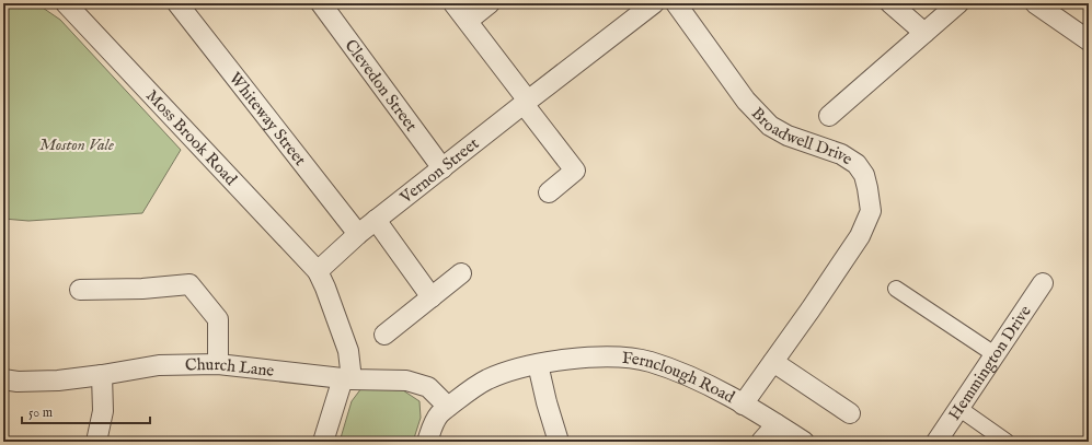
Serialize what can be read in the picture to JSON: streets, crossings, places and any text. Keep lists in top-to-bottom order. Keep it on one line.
{"streets":{"street":["Clevedon Street","Whiteway Street","Broadwell Drive","Moss Brook Road","Vernon Street","Hemmington Drive","Church Lane","Fernclough Road"]},"crossings":[["Clevedon Street","Vernon Street"],["Whiteway Street","Vernon Street"],["Broadwell Drive","Fernclough Road"],["Moss Brook Road","Vernon Street"],["Church Lane","Fernclough Road"]],"parks":["Moston Vale"],"scale_bar":"50 m"}
